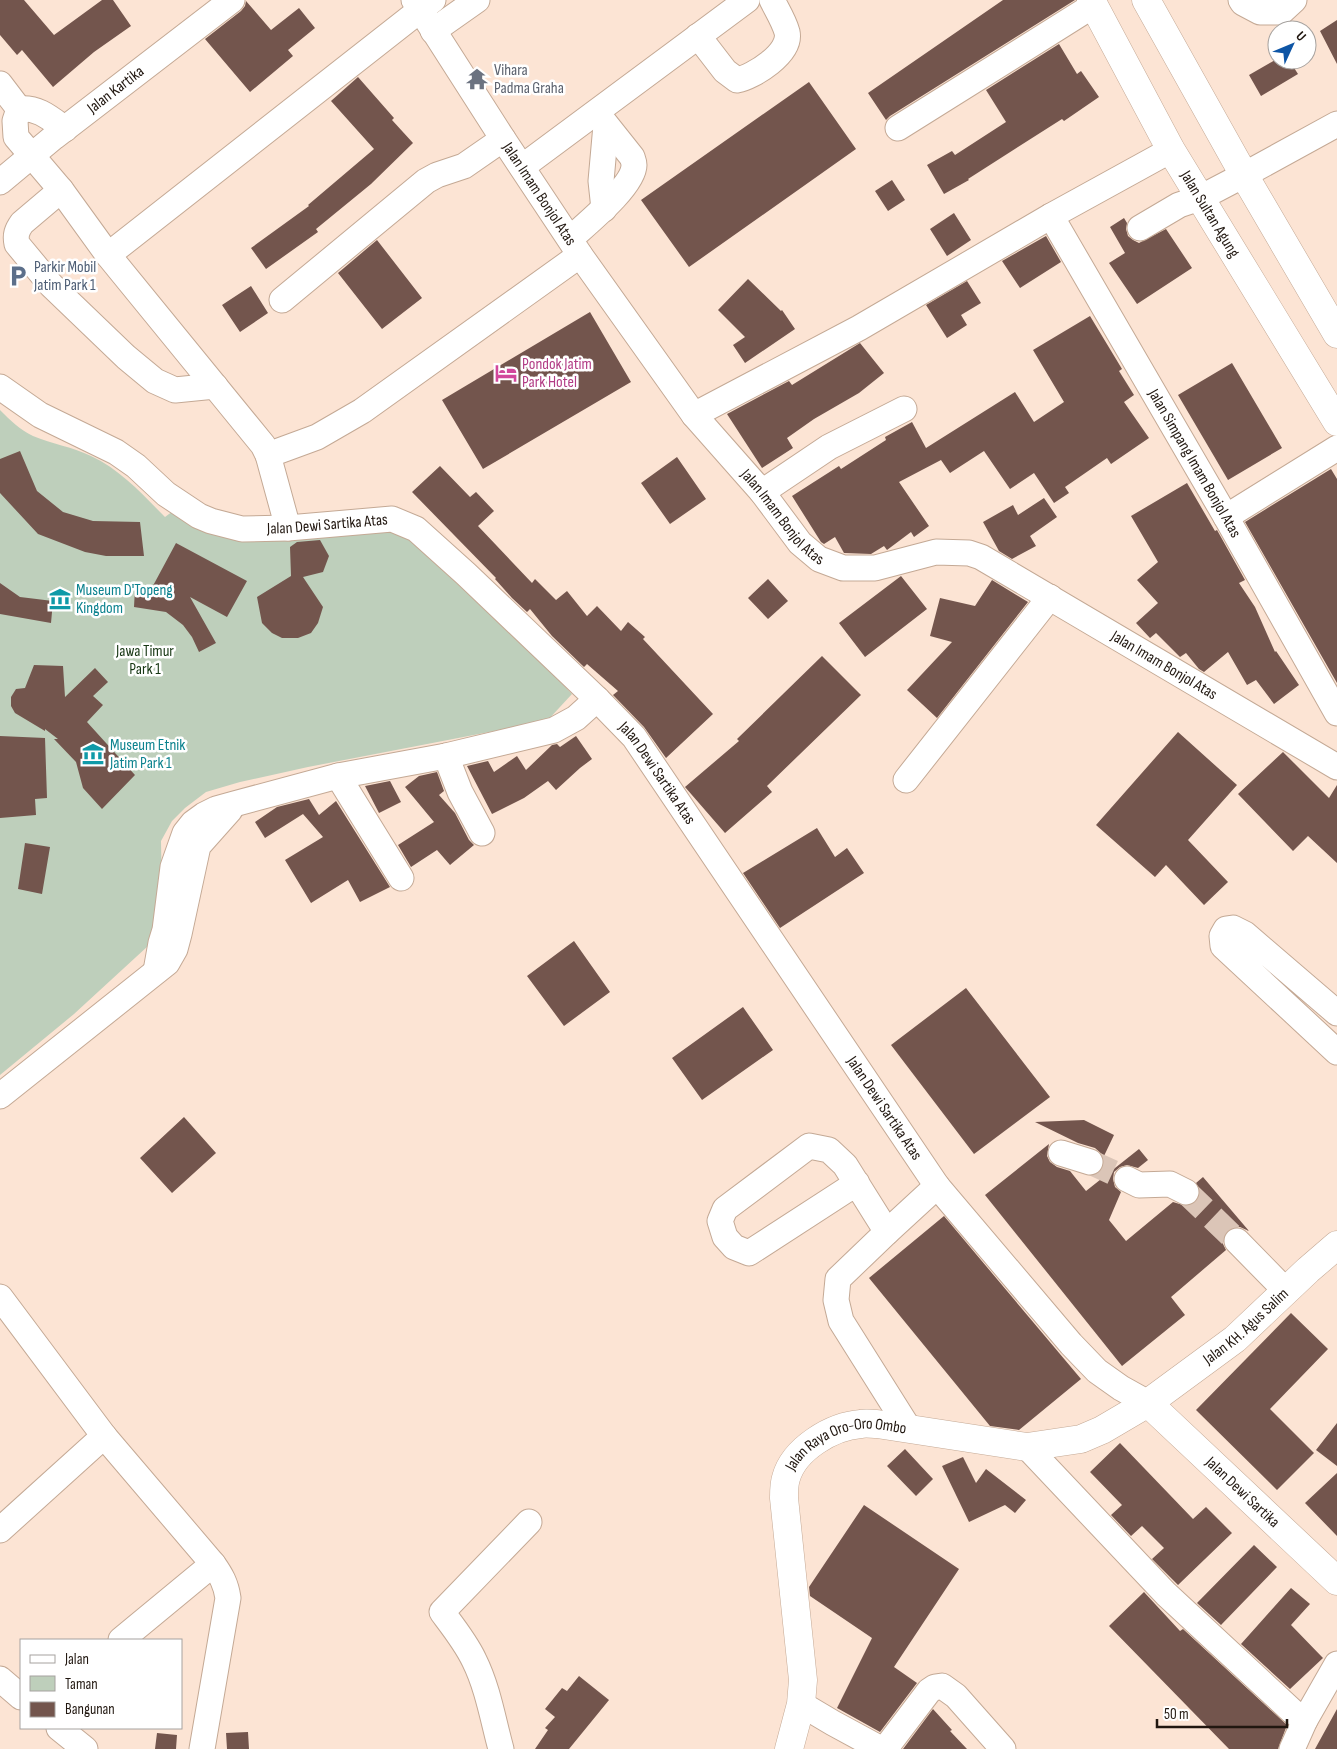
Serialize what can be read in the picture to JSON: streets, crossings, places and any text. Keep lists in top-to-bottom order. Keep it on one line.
{"streets":{"main road":["Jalan Sultan Agung","Jalan KH. Agus Salim","Jalan Raya Oro-Oro Ombo","Jalan Dewi Sartika"],"street":["Jalan Kartika","Jalan Imam Bonjol Atas","Jalan Simpang Imam Bonjol Atas","Jalan Dewi Sartika Atas"]},"crossings":[["Jalan Dewi Sartika Atas","Jalan KH. Agus Salim"],["Jalan Dewi Sartika Atas","Jalan Raya Oro-Oro Ombo"],["Jalan Dewi Sartika Atas","Jalan Dewi Sartika"],["Jalan KH. Agus Salim","Jalan Raya Oro-Oro Ombo"],["Jalan KH. Agus Salim","Jalan Dewi Sartika"],["Jalan Raya Oro-Oro Ombo","Jalan Dewi Sartika"]],"parks":["Jawa Timur Park 1"],"places":{"temple":["Vihara Padma Graha"],"parking":["Parkir Mobil Jatim Park 1"],"hotel":["Pondok Jatim Park Hotel"],"museum":["Museum D'Topeng Kingdom","Museum Etnik Jatim Park 1"]},"legend":["Jalan","Taman","Bangunan"],"scale_bar":"50 m","north":"top right"}
